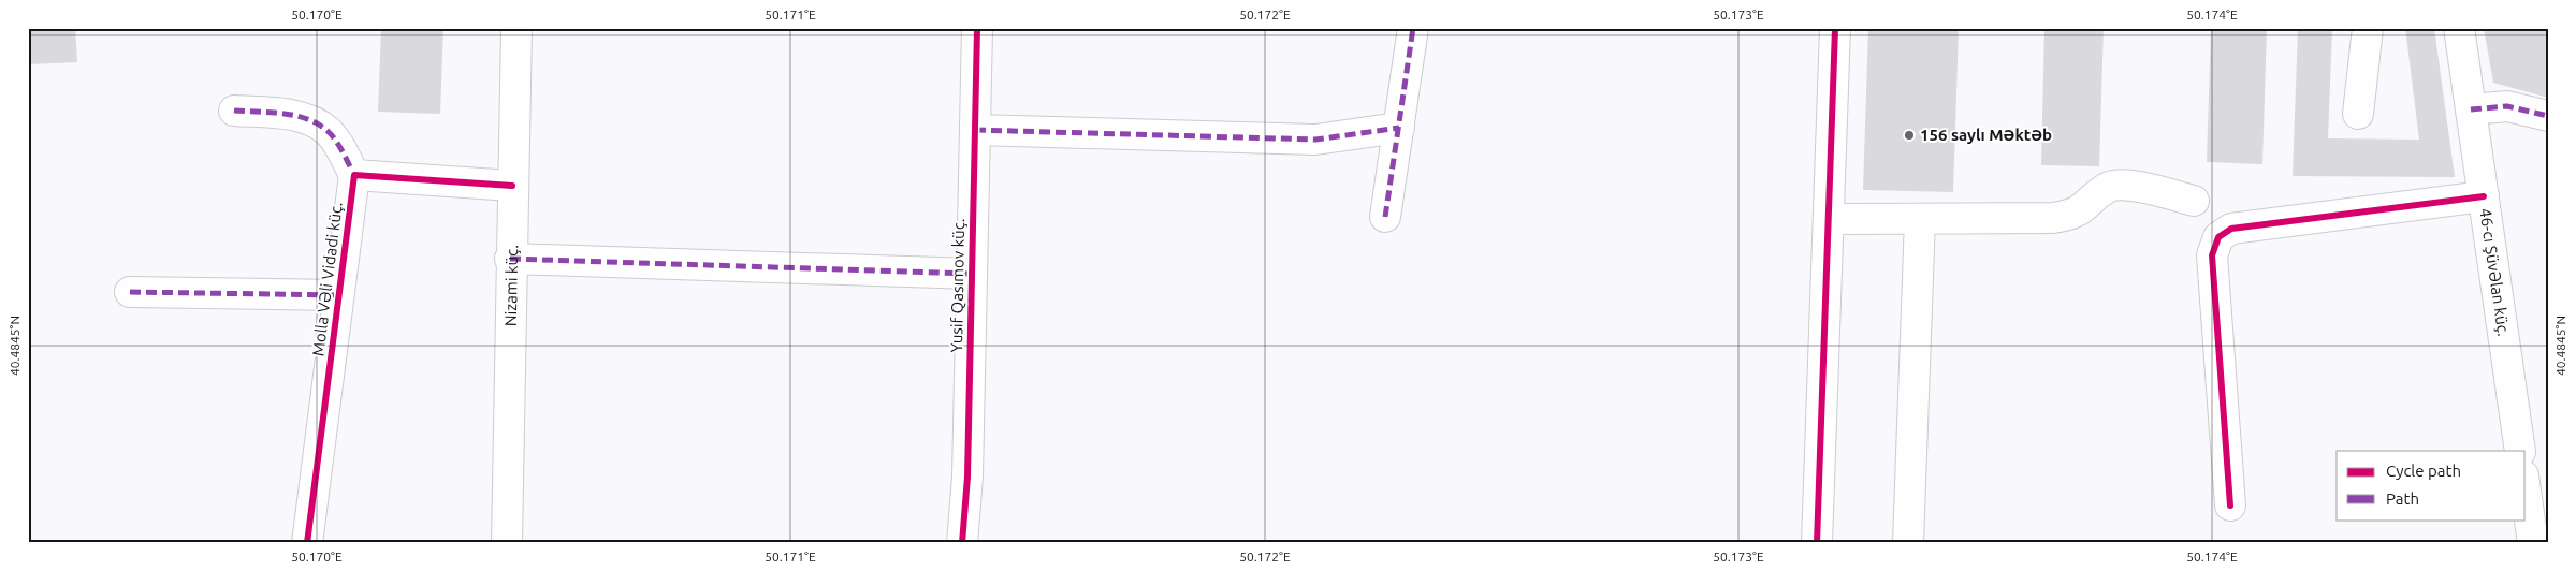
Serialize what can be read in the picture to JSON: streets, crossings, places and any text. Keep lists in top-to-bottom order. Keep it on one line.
{"streets":{"street":["46-cı Şüvəlan küç.","Molla Vəli Vidadi küç.","Nizami küç.","Yusif Qasımov küç."]},"places":["156 saylı Məktəb"],"legend":["Cycle path","Path"],"coordinates":["50.170°E","50.171°E","50.172°E","50.173°E","50.174°E","40.4845°N"]}
